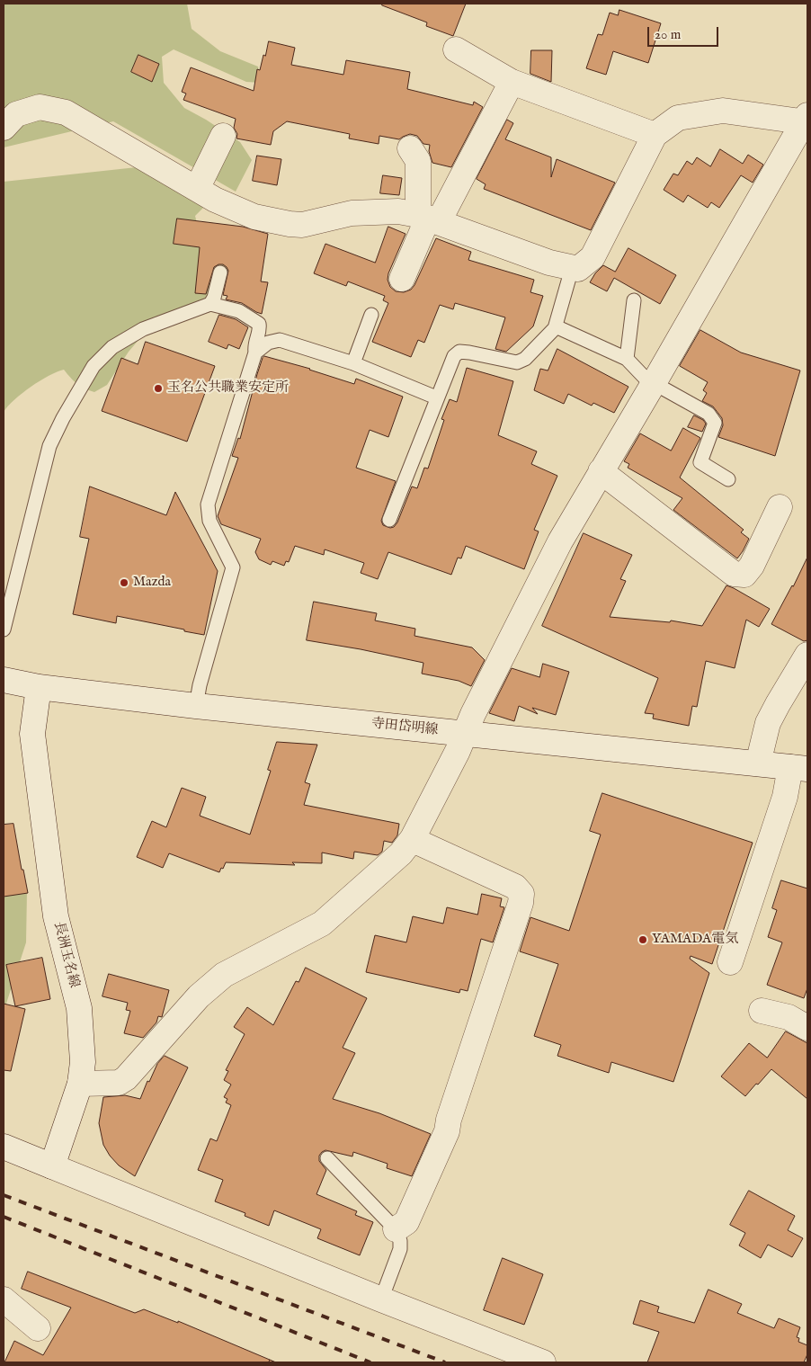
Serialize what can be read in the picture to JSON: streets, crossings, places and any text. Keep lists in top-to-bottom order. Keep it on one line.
{"streets":{"street":["寺田岱明線","長洲玉名線"]},"crossings":[["寺田岱明線","長洲玉名線"]],"places":["玉名公共職業安定所","Mazda","YAMADA電気"],"scale_bar":"20 m"}
